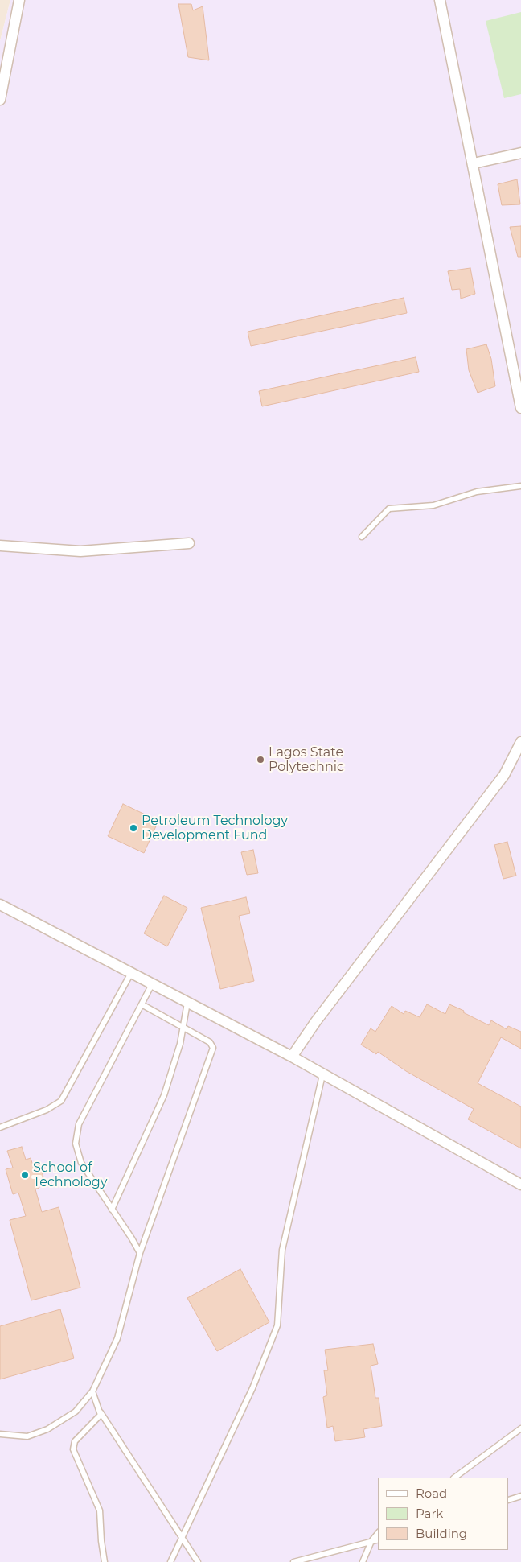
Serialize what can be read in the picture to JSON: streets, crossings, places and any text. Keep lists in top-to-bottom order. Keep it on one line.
{"places":["Lagos State Polytechnic","Petroleum Technology Development Fund","School of Technology"],"legend":["Road","Park","Building"]}
